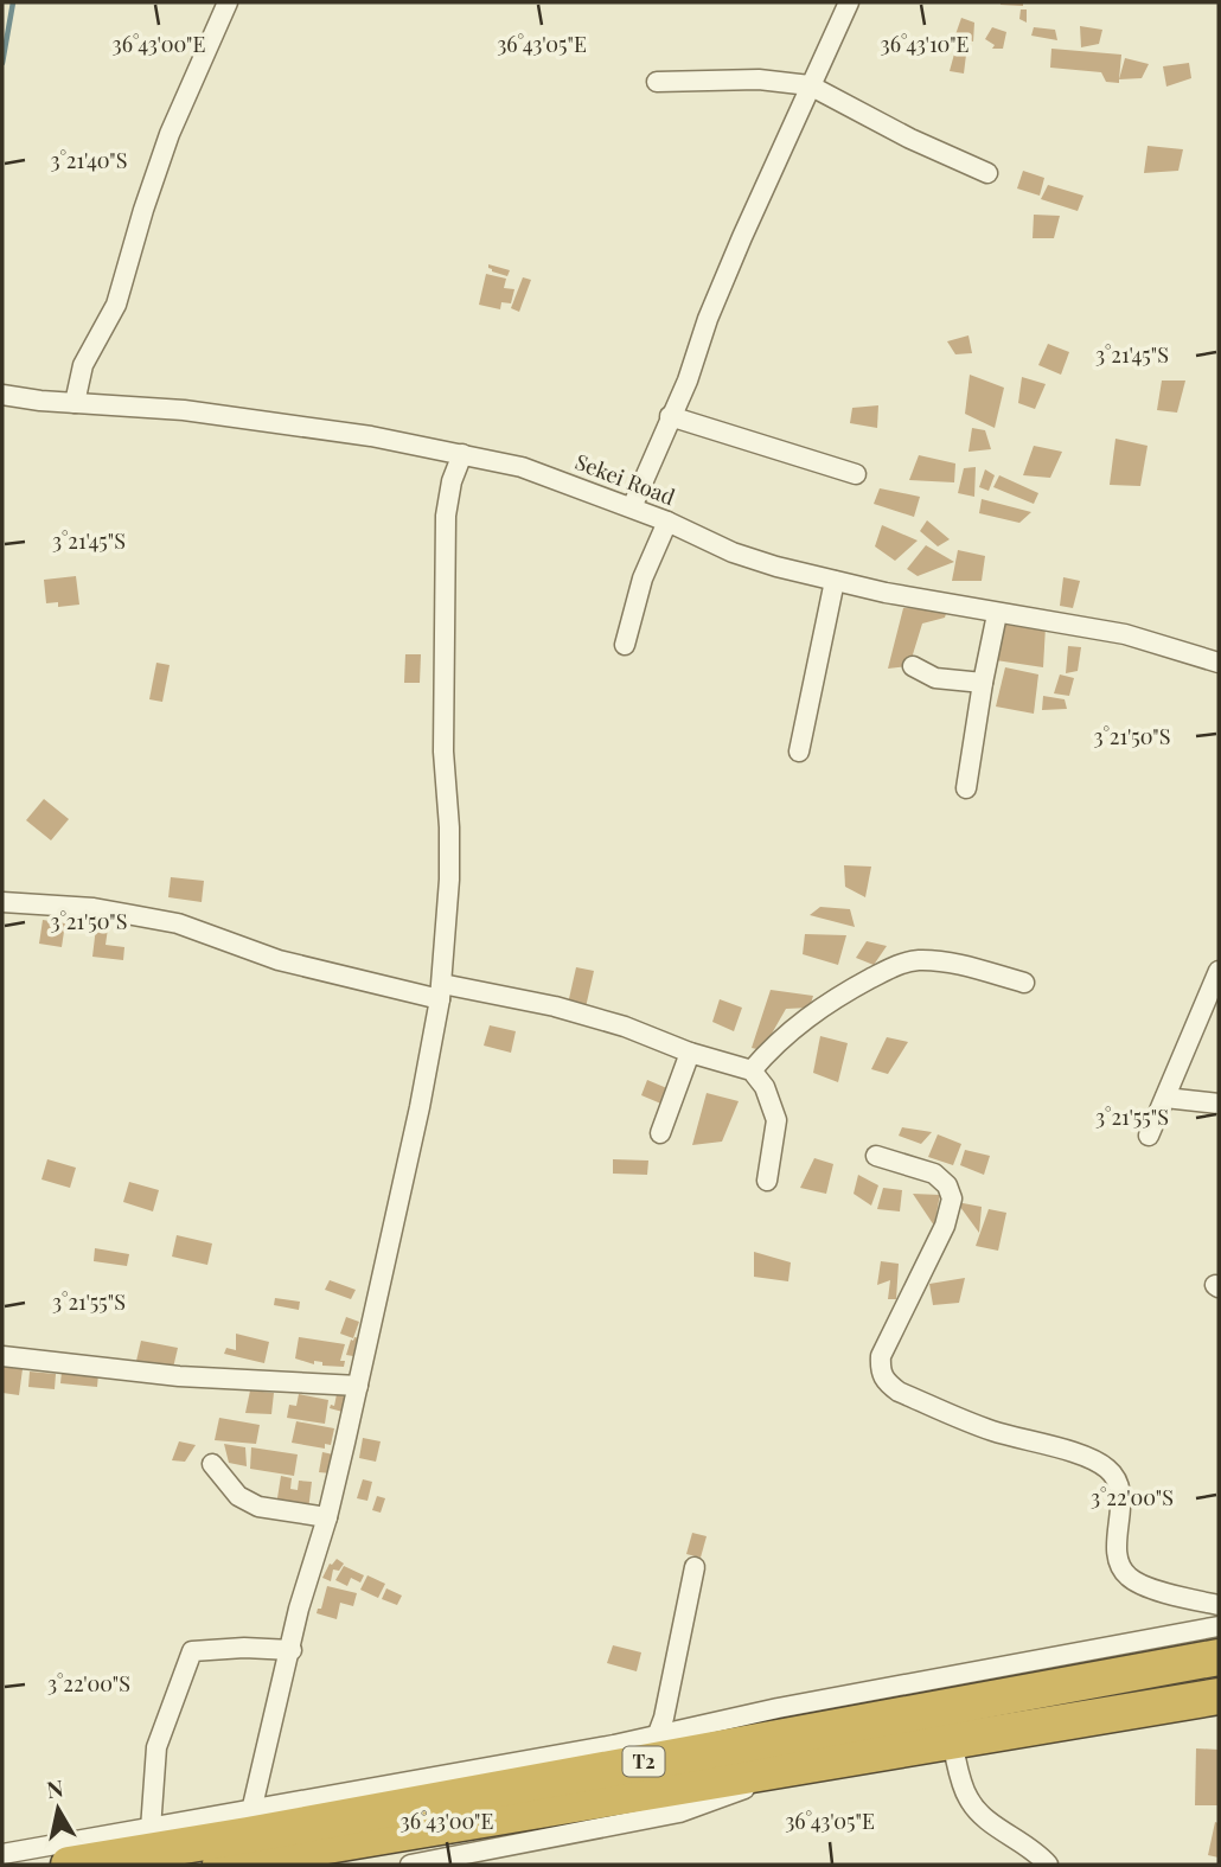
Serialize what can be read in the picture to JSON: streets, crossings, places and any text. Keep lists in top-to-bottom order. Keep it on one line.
{"streets":{"highway":["T2"],"street":["Sekei Road"]},"north":"top","coordinates":["36°43'00\"E","36°43'05\"E","36°43'10\"E","3°21'40\"S","3°21'45\"S","3°21'50\"S","3°21'55\"S","3°22'00\"S"]}
